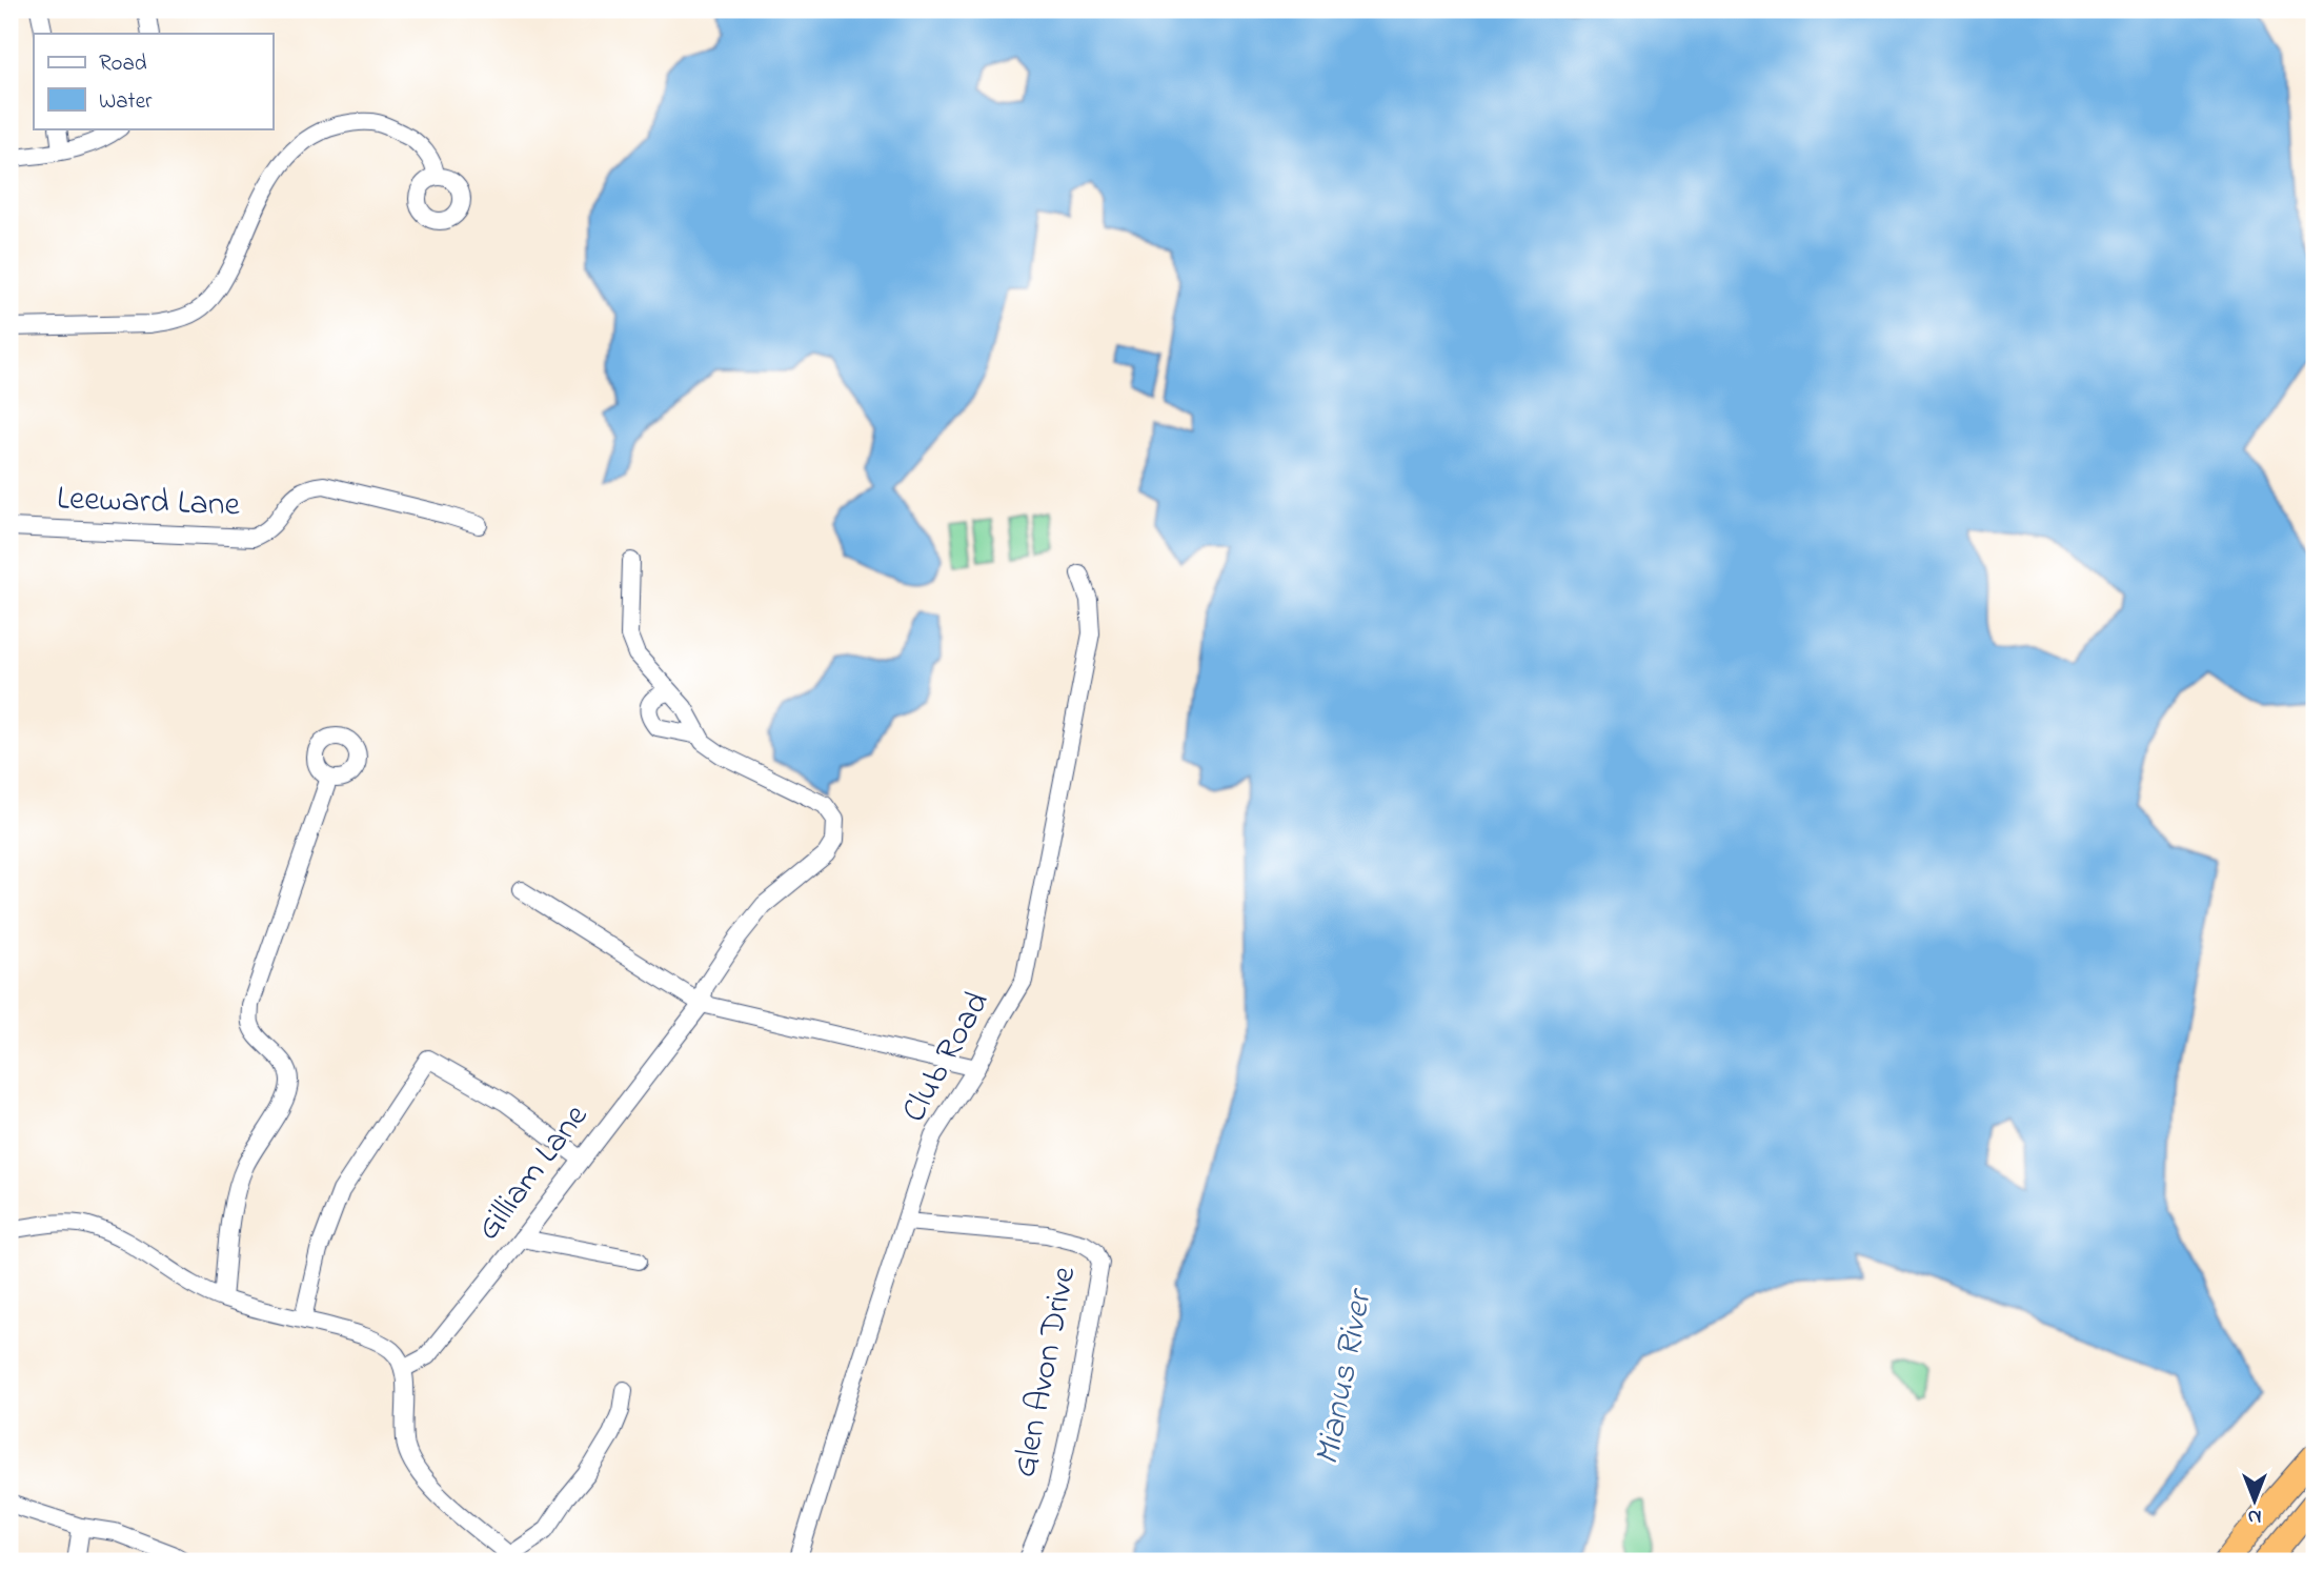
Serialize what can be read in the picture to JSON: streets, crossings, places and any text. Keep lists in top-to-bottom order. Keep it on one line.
{"streets":{"street":["Leeward Lane","Club Road","Gilliam Lane","Glen Avon Drive"]},"crossings":[["Club Road","Glen Avon Drive"]],"water":["Mianus River"],"legend":["Road","Water"],"north":"bottom"}
